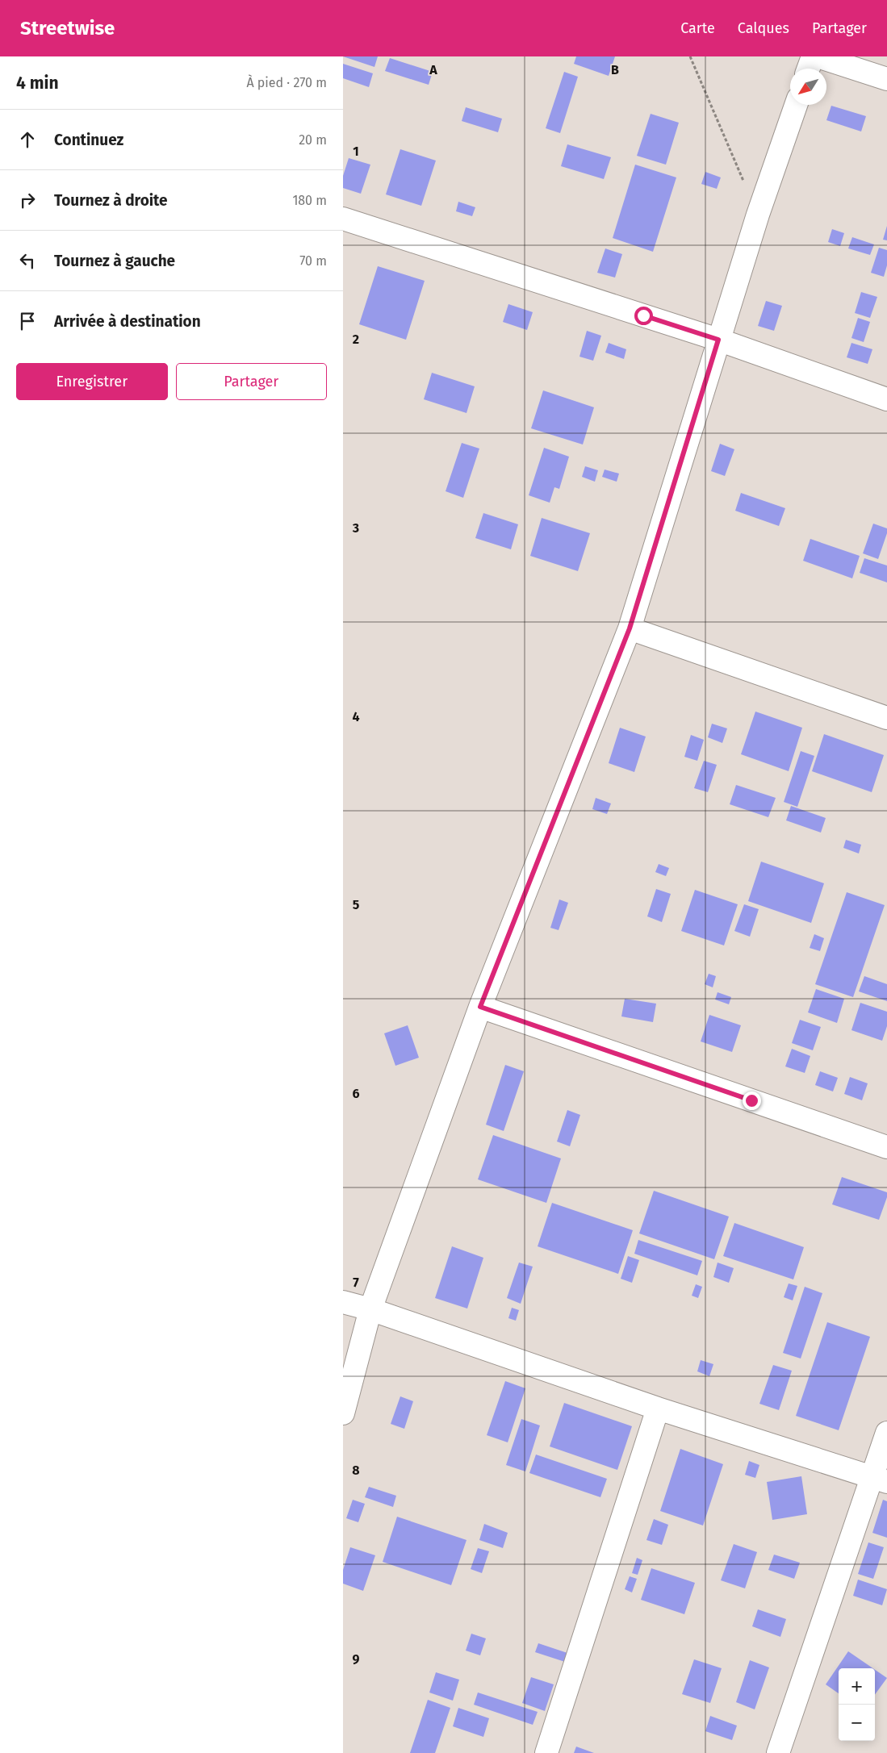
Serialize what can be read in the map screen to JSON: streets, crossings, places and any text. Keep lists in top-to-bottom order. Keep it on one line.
{"north":"bottom left","page":{"header":"Streetwise","nav":["Carte","Calques","Partager"],"heading":["4 min","À pied · 270 m"],"list":[["Continuez","20 m"],["Tournez à droite","180 m"],["Tournez à gauche","70 m"],"Arrivée à destination"],"buttons":["Enregistrer","Partager"],"map_buttons":["+","−"]},"grid":{"columns":["A","B"],"rows":["1","2","3","4","5","6","7","8","9"]}}
